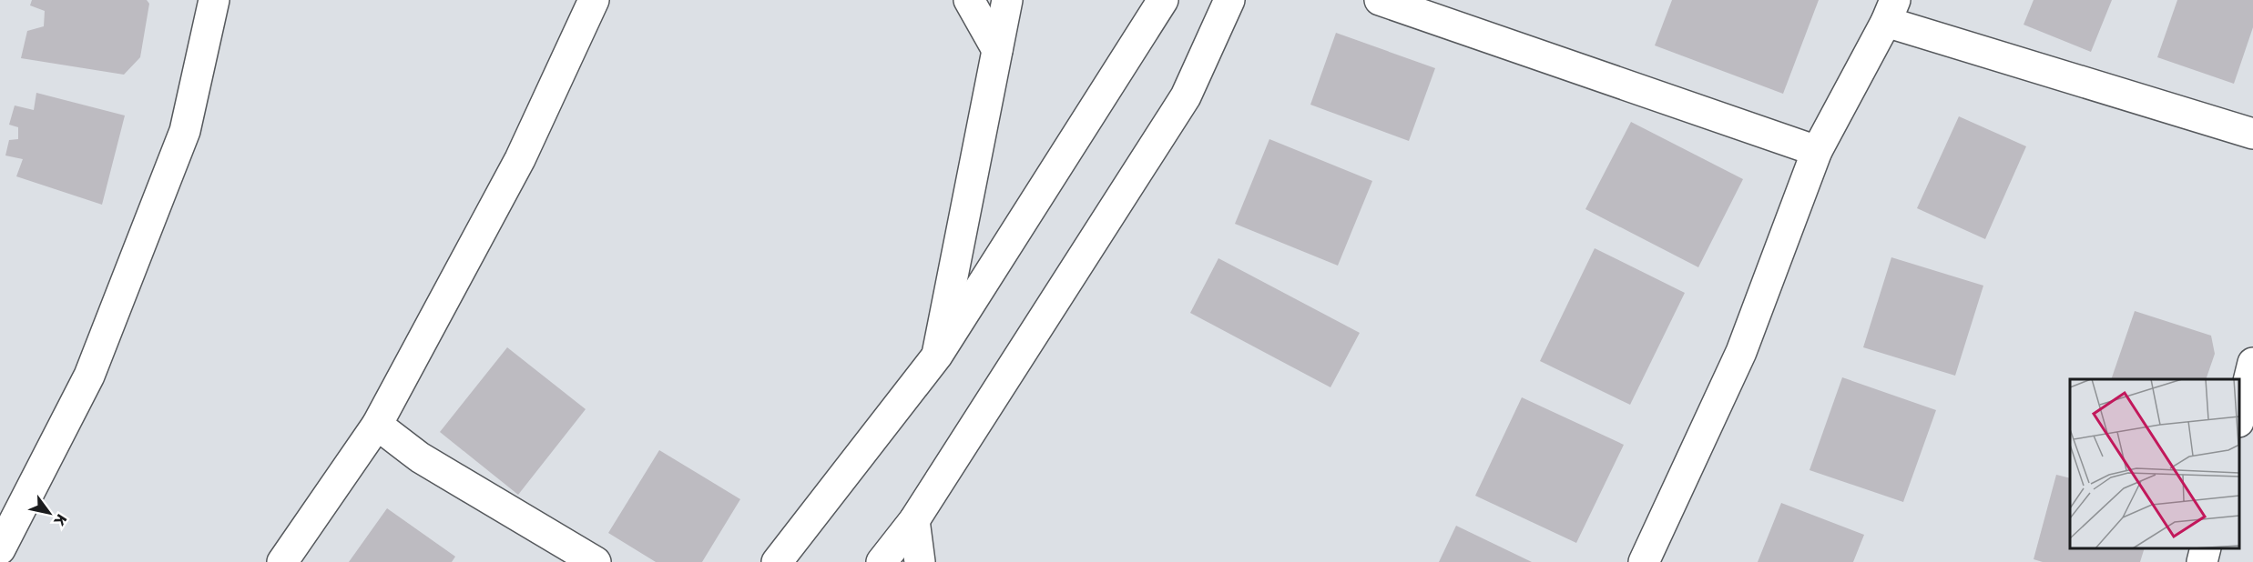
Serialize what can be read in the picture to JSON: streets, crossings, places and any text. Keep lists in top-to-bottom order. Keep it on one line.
{"north":"bottom right"}
